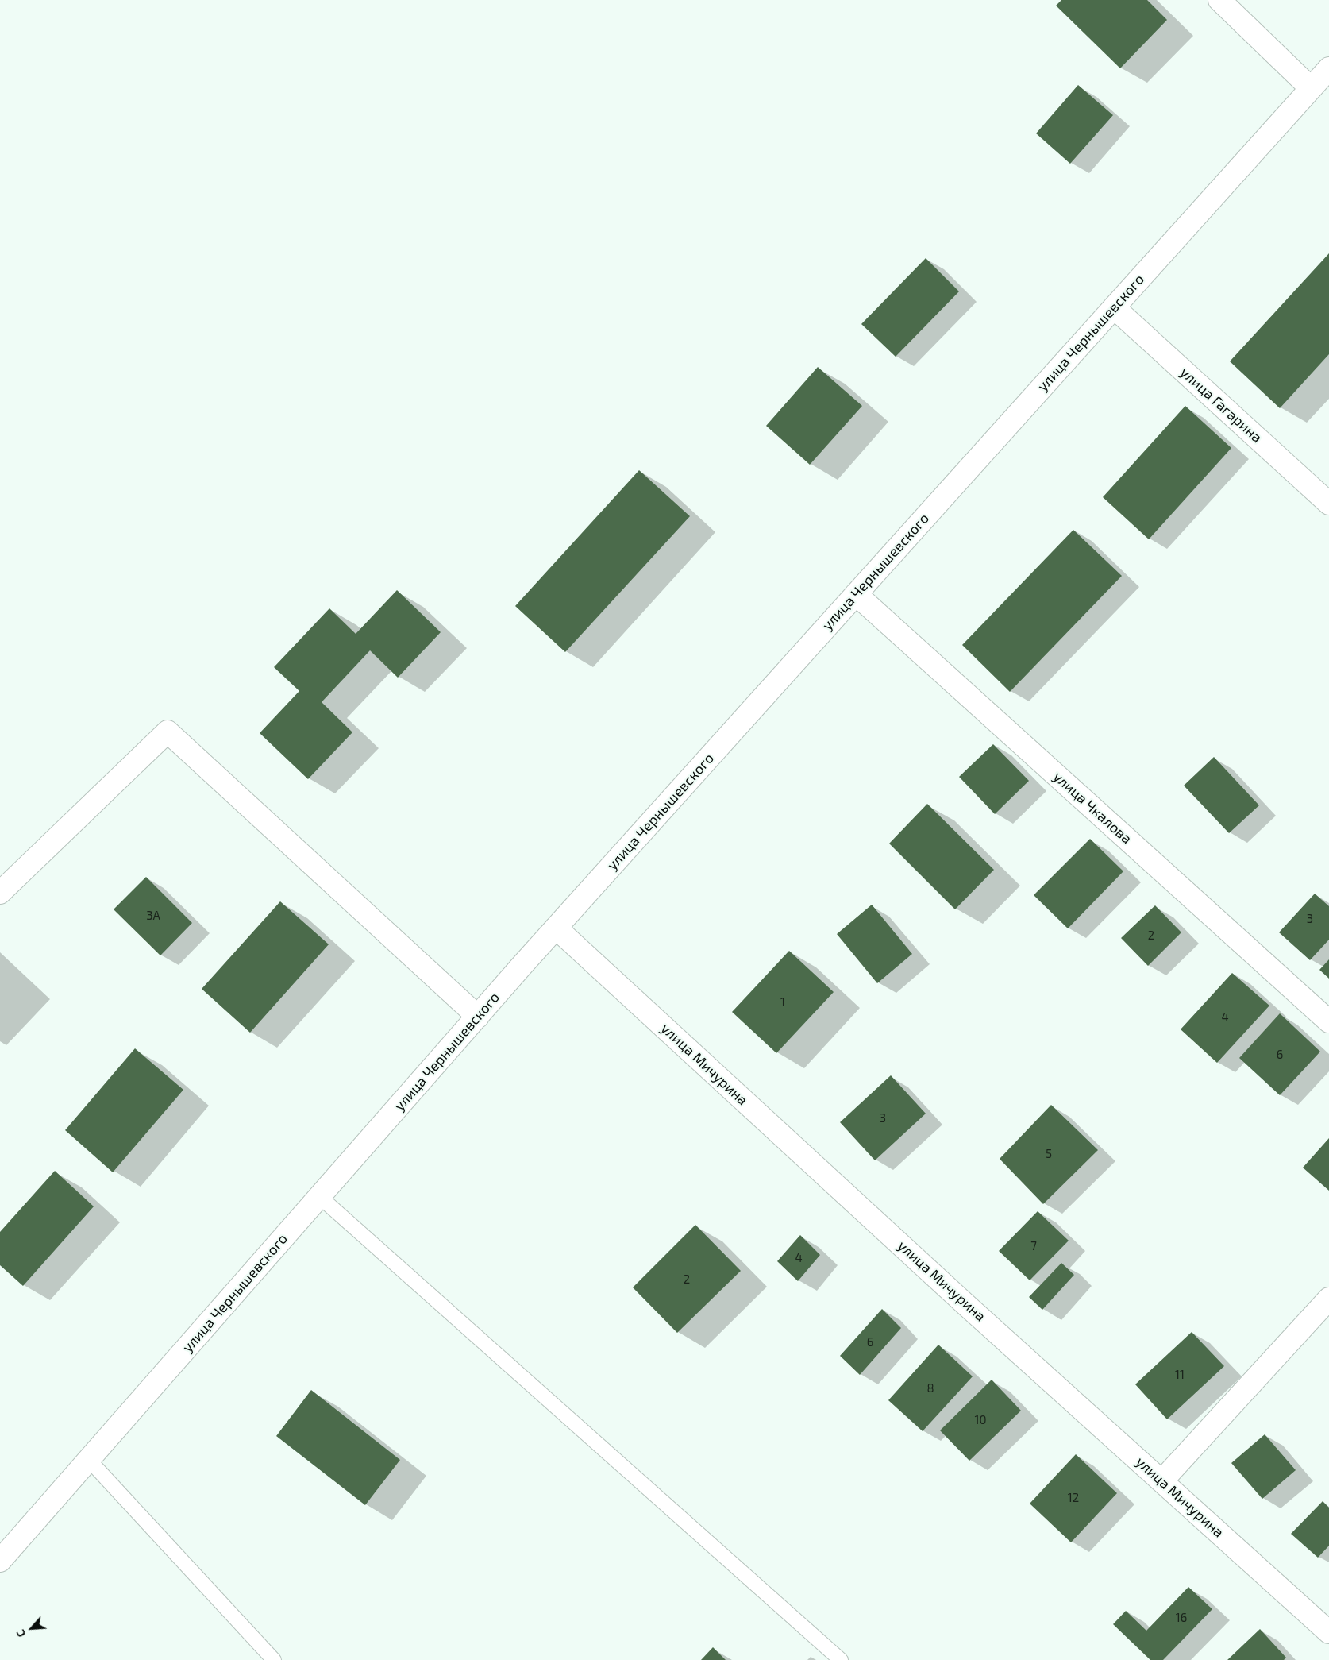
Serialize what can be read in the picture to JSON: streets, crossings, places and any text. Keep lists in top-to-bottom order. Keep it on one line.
{"streets":{"street":["улица Чернышевского","улица Гагарина","улица Чкалова","улица Мичурина"]},"crossings":[["улица Чернышевского","улица Гагарина"],["улица Чернышевского","улица Чкалова"],["улица Чернышевского","улица Мичурина"]],"house_numbers":["3А","3","2","1","4","6","3","5","7","4","2","6","11","8","10","12","16"],"north":"bottom left"}
